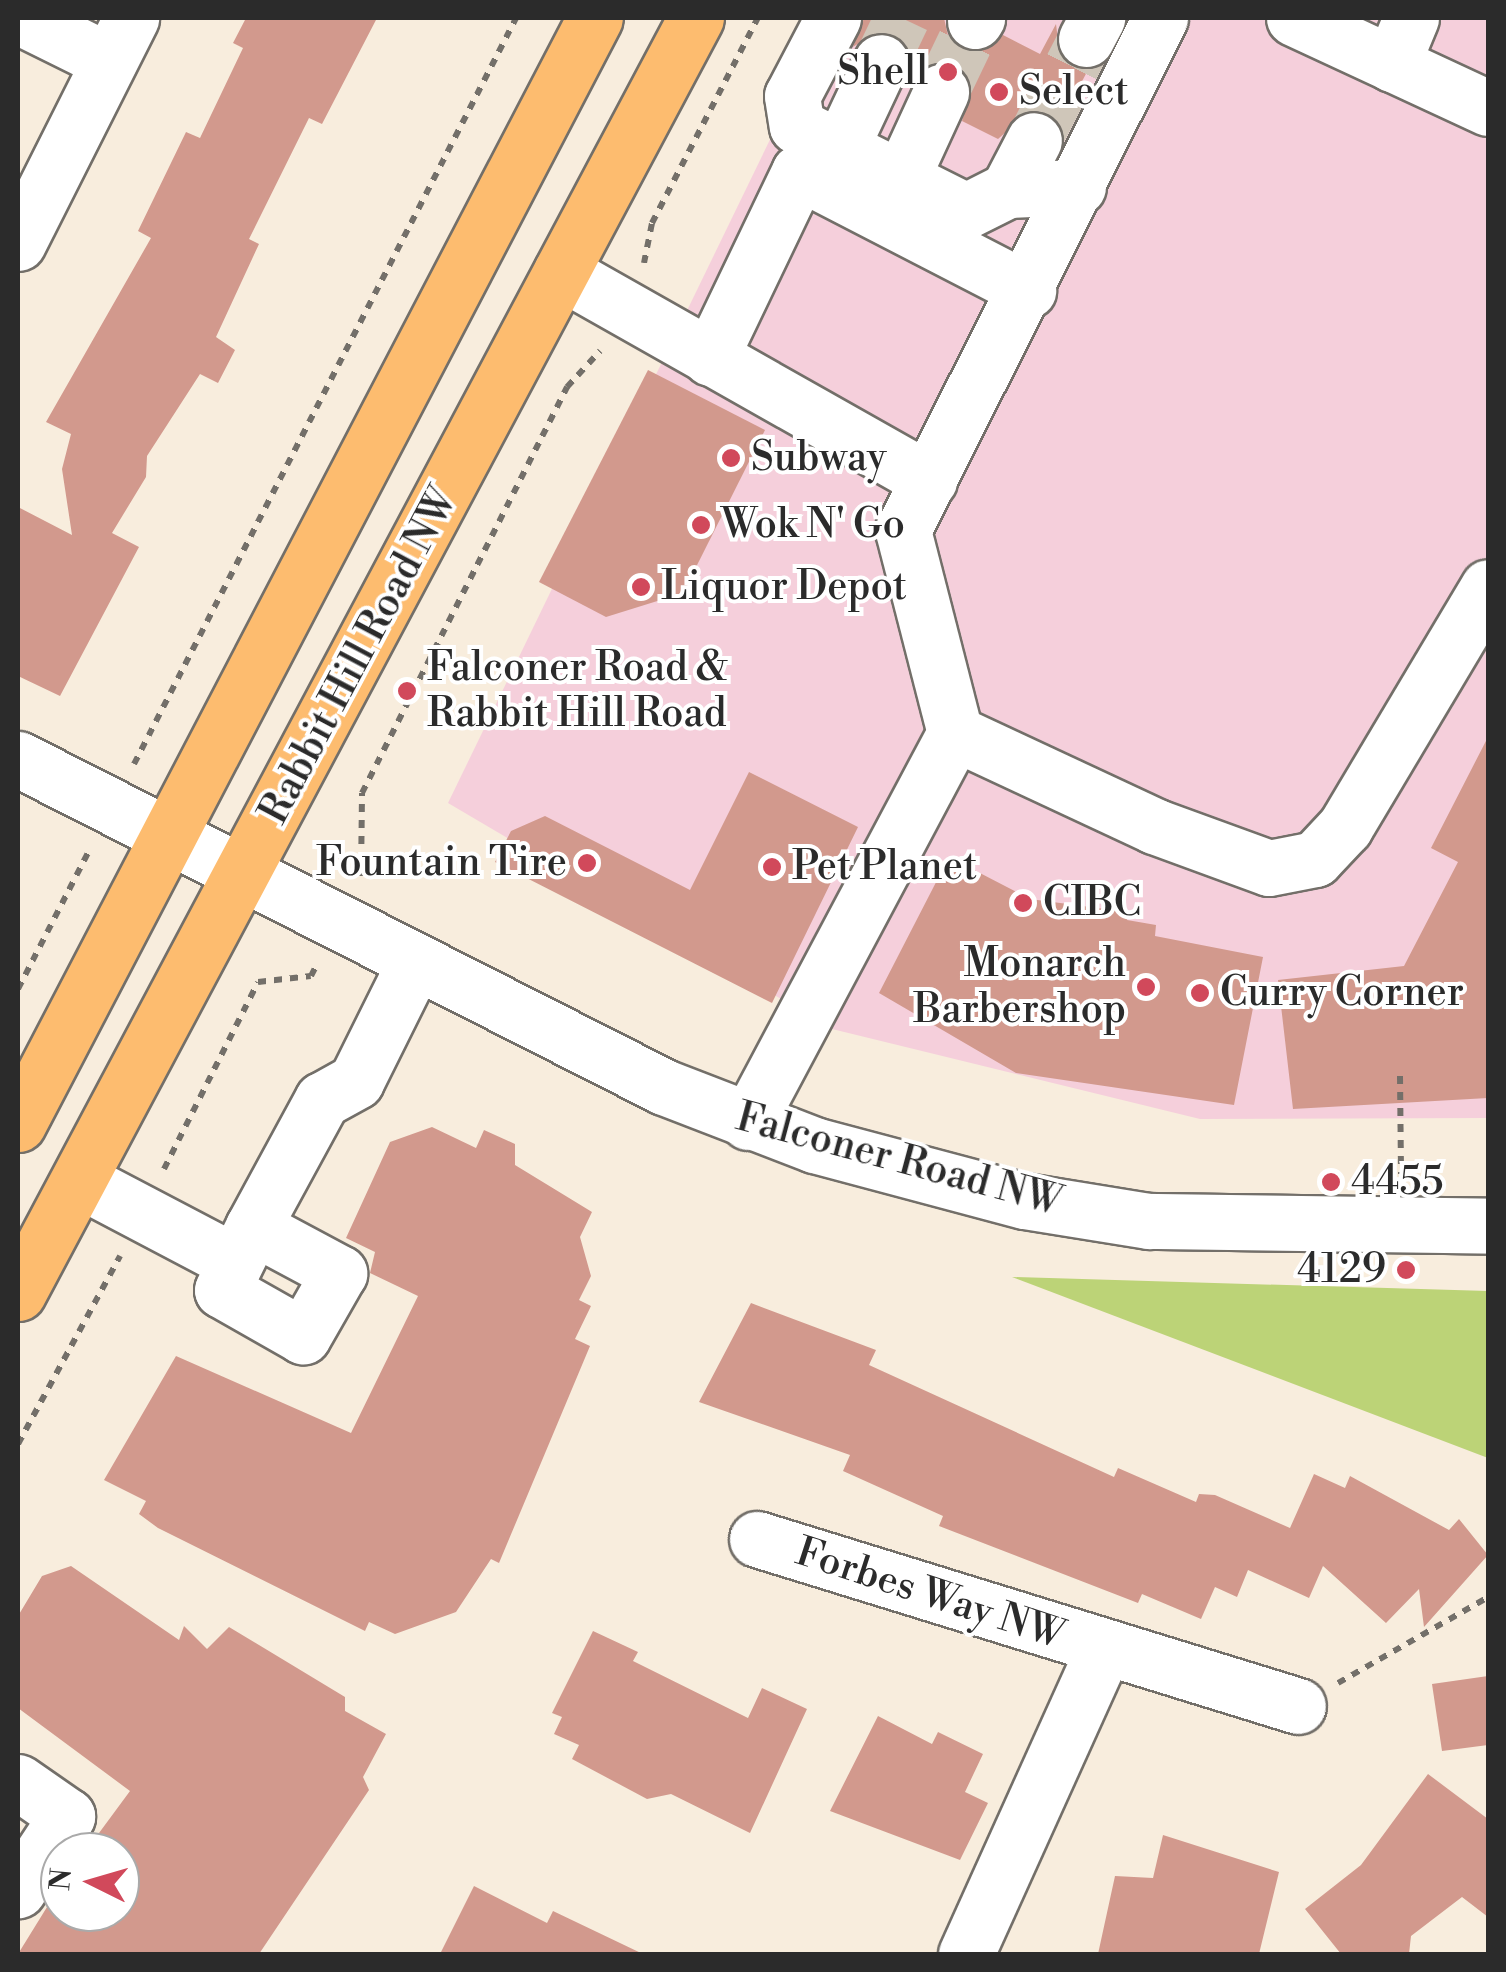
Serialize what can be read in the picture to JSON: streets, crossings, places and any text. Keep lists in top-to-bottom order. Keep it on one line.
{"streets":{"main road":["Rabbit Hill Road NW"],"street":["Falconer Road NW","Forbes Way NW"]},"crossings":[["Rabbit Hill Road NW","Falconer Road NW"]],"places":["Shell","Select","Subway","Wok N' Go","Liquor Depot","Falconer Road & Rabbit Hill Road","Fountain Tire","Pet Planet","CIBC","Monarch Barbershop","Curry Corner","4455","4129"],"north":"left"}
